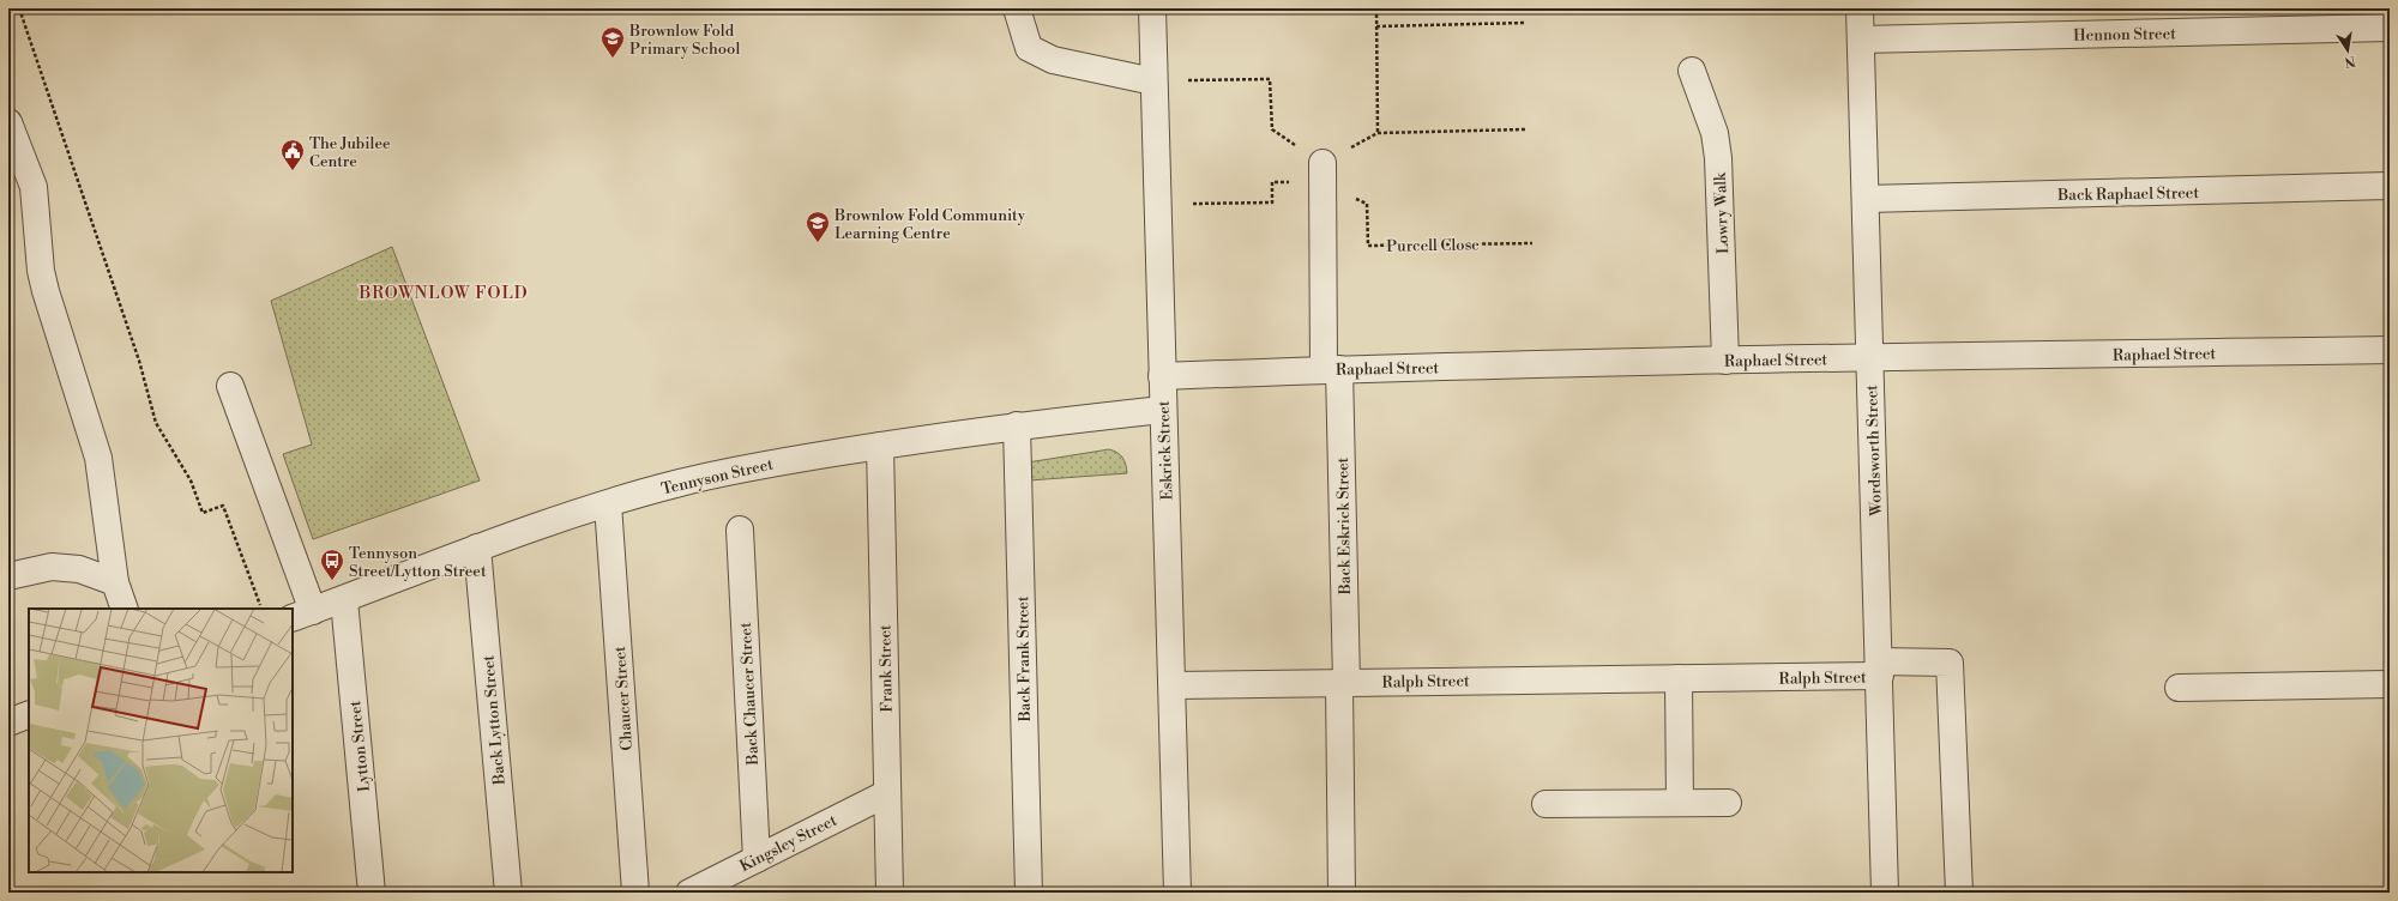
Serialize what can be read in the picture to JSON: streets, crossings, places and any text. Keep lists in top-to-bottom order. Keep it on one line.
{"streets":{"street":["Hennon Street","Back Raphael Street","Lowry Walk","Raphael Street","Eskrick Street","Wordsworth Street","Tennyson Street","Back Eskrick Street","Back Frank Street","Frank Street","Ralph Street","Back Chaucer Street","Chaucer Street","Back Lytton Street","Lytton Street","Kingsley Street"],"path":["Purcell Close"]},"crossings":[["Hennon Street","Wordsworth Street"],["Back Raphael Street","Wordsworth Street"],["Lowry Walk","Raphael Street"],["Purcell Close","Eskrick Street"],["Raphael Street","Eskrick Street"],["Raphael Street","Wordsworth Street"],["Raphael Street","Back Eskrick Street"],["Eskrick Street","Tennyson Street"],["Eskrick Street","Ralph Street"],["Wordsworth Street","Ralph Street"],["Tennyson Street","Back Frank Street"],["Tennyson Street","Frank Street"],["Tennyson Street","Chaucer Street"],["Tennyson Street","Back Lytton Street"],["Tennyson Street","Lytton Street"],["Back Eskrick Street","Ralph Street"],["Frank Street","Kingsley Street"],["Back Chaucer Street","Kingsley Street"]],"districts":["BROWNLOW FOLD"],"places":{"school or university":["Brownlow Fold Primary School","Brownlow Fold Community Learning Centre"],"public building":["The Jubilee Centre"],"bus stop":["Tennyson Street/Lytton Street"]},"north":"bottom"}
